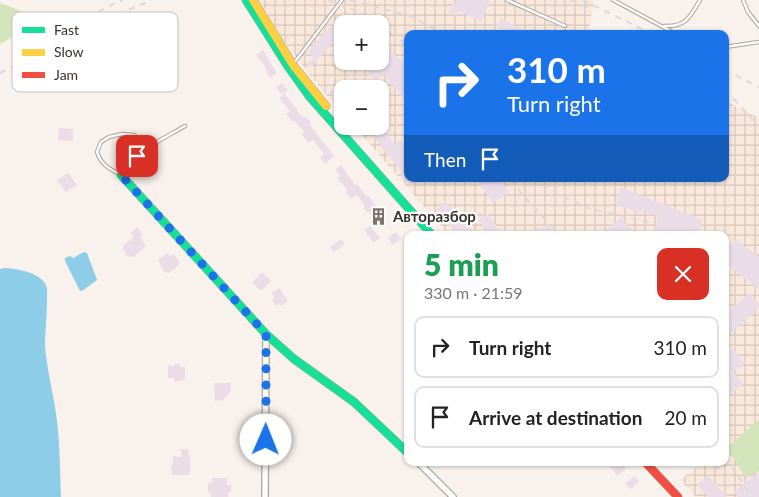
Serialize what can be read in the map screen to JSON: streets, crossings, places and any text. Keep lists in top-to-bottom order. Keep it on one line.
{"places":{"building":["Авторазбор"]},"legend":["Fast","Slow","Jam"],"page":{"map_buttons":["+","−"],"turn":["310 m","Turn right"],"then":"Then","heading":["5 min","330 m · 21:59"],"list":[{"name":"Turn right","value":"310 m"},{"name":"Arrive at destination","value":"20 m"}]}}
